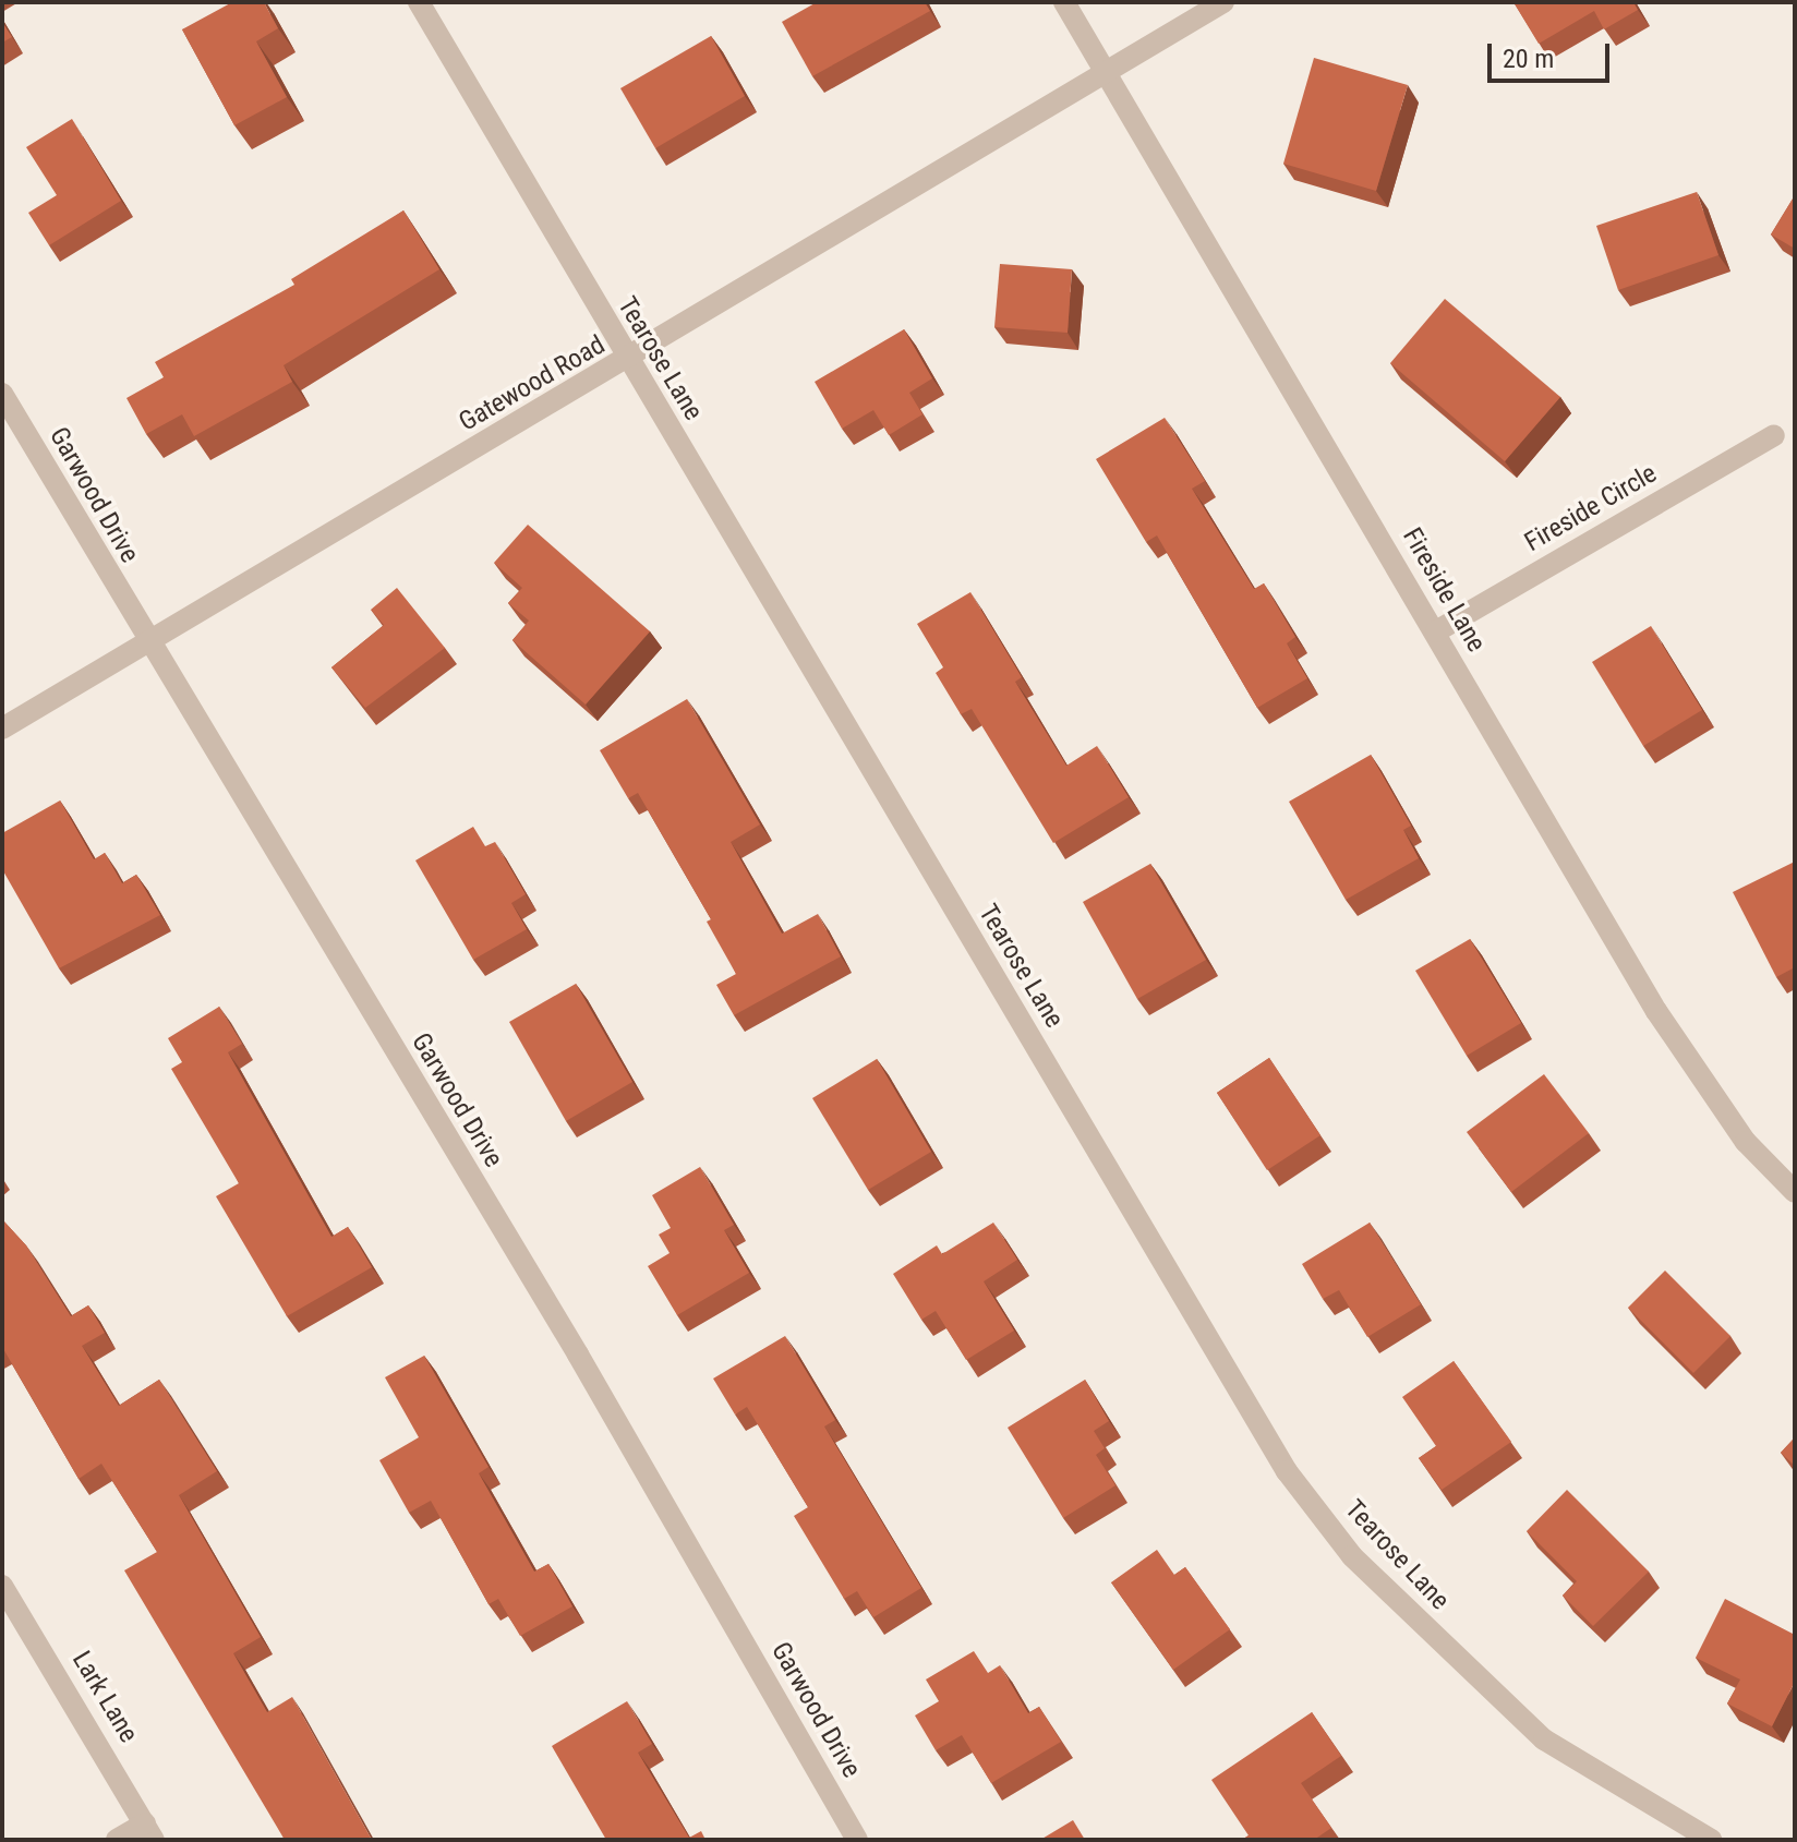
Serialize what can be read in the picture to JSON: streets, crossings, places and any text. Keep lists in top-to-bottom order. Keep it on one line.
{"streets":{"street":["Tearose Lane","Gatewood Road","Garwood Drive","Fireside Circle","Fireside Lane","Lark Lane"]},"crossings":[["Tearose Lane","Gatewood Road"],["Gatewood Road","Garwood Drive"],["Gatewood Road","Fireside Lane"],["Fireside Circle","Fireside Lane"]],"scale_bar":"20 m"}
